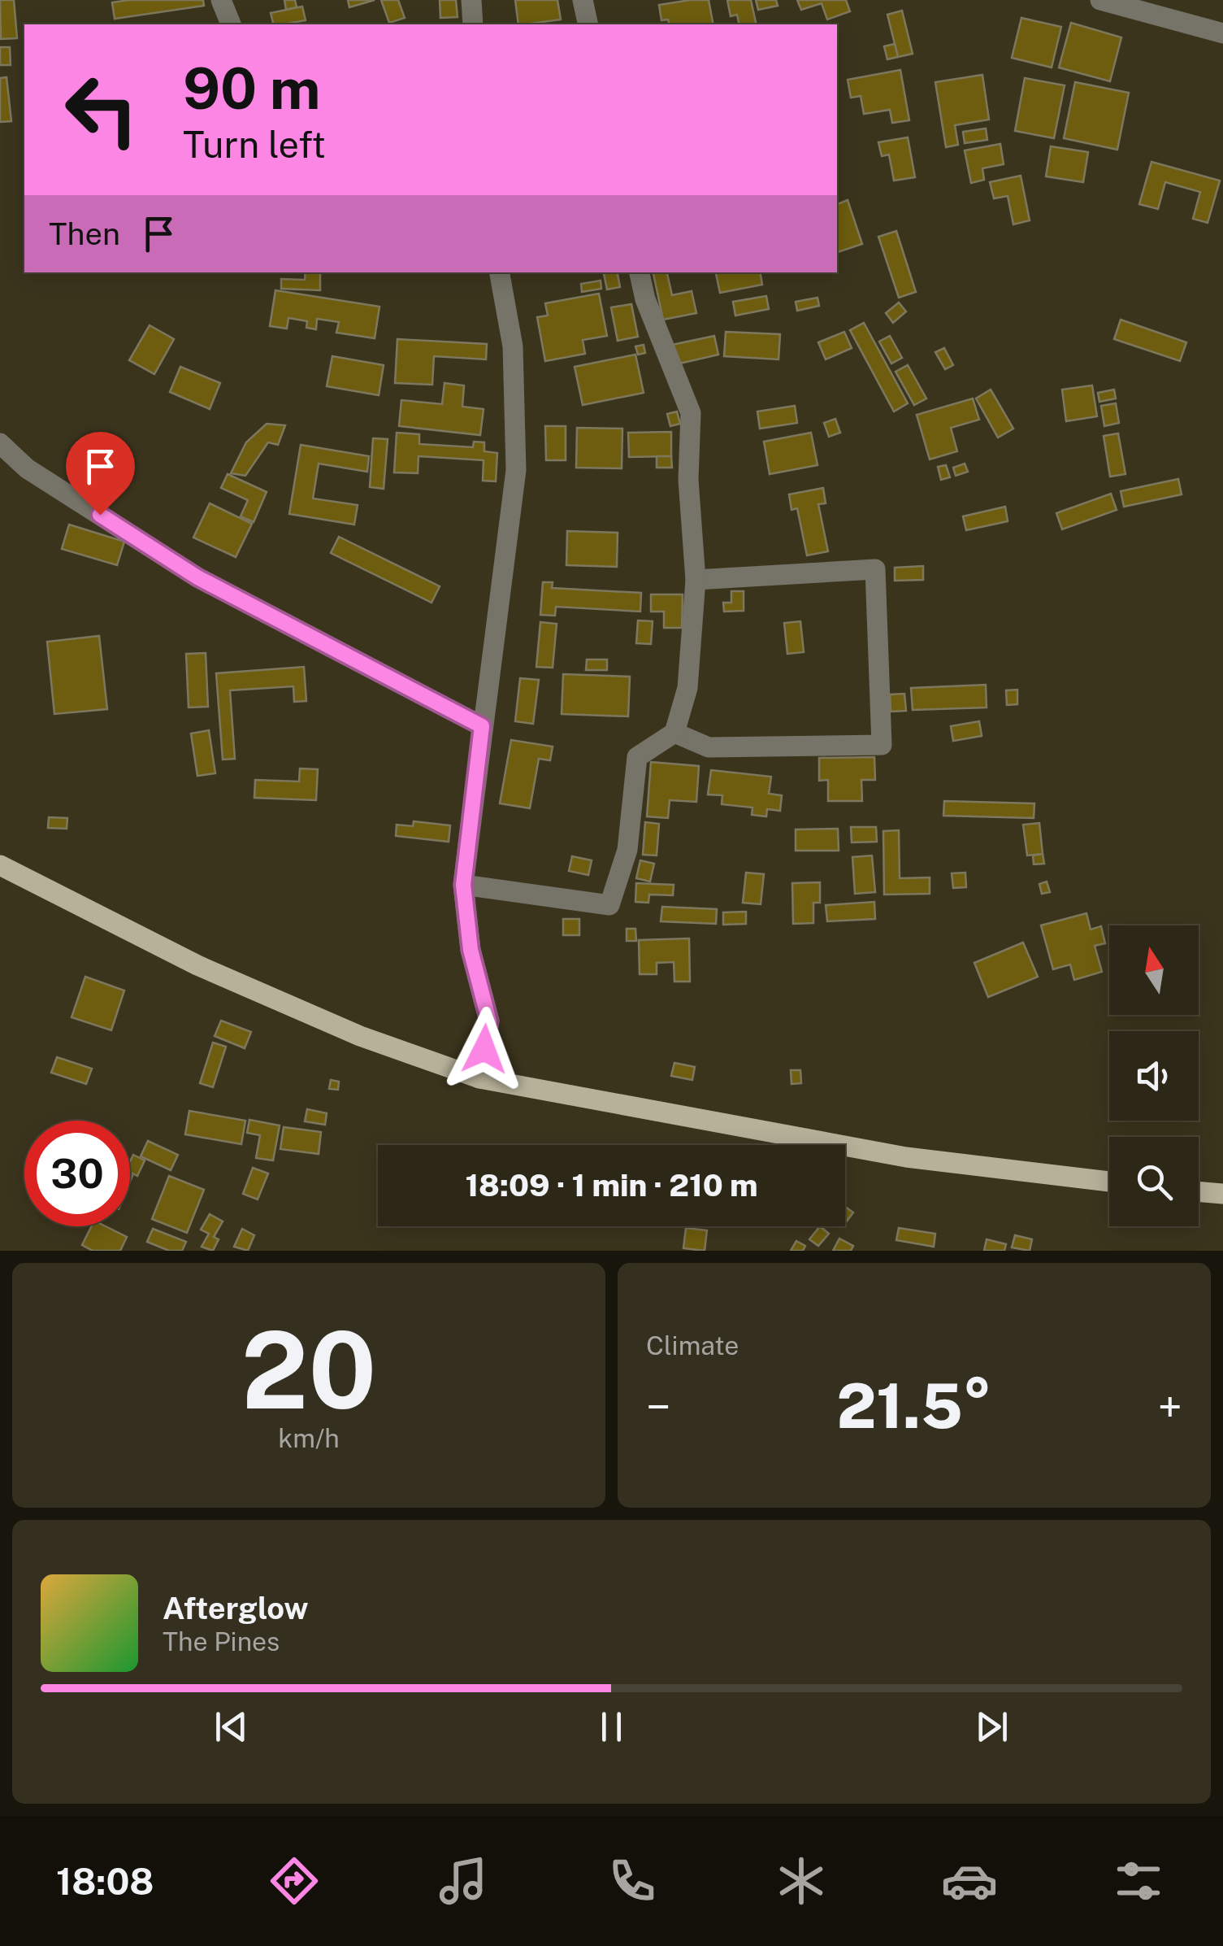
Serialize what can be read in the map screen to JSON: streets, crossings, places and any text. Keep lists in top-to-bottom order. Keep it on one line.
{"north":"top","page":{"turn":["90 m","Turn left"],"then":"Then","limit":"30","trip":"18:09 · 1 min · 210 m","tile":[["20","km/h"],"Climate"],"heat":["−","21.5°","+"],"song":["Afterglow","The Pines"],"tabs":"18:08"}}
